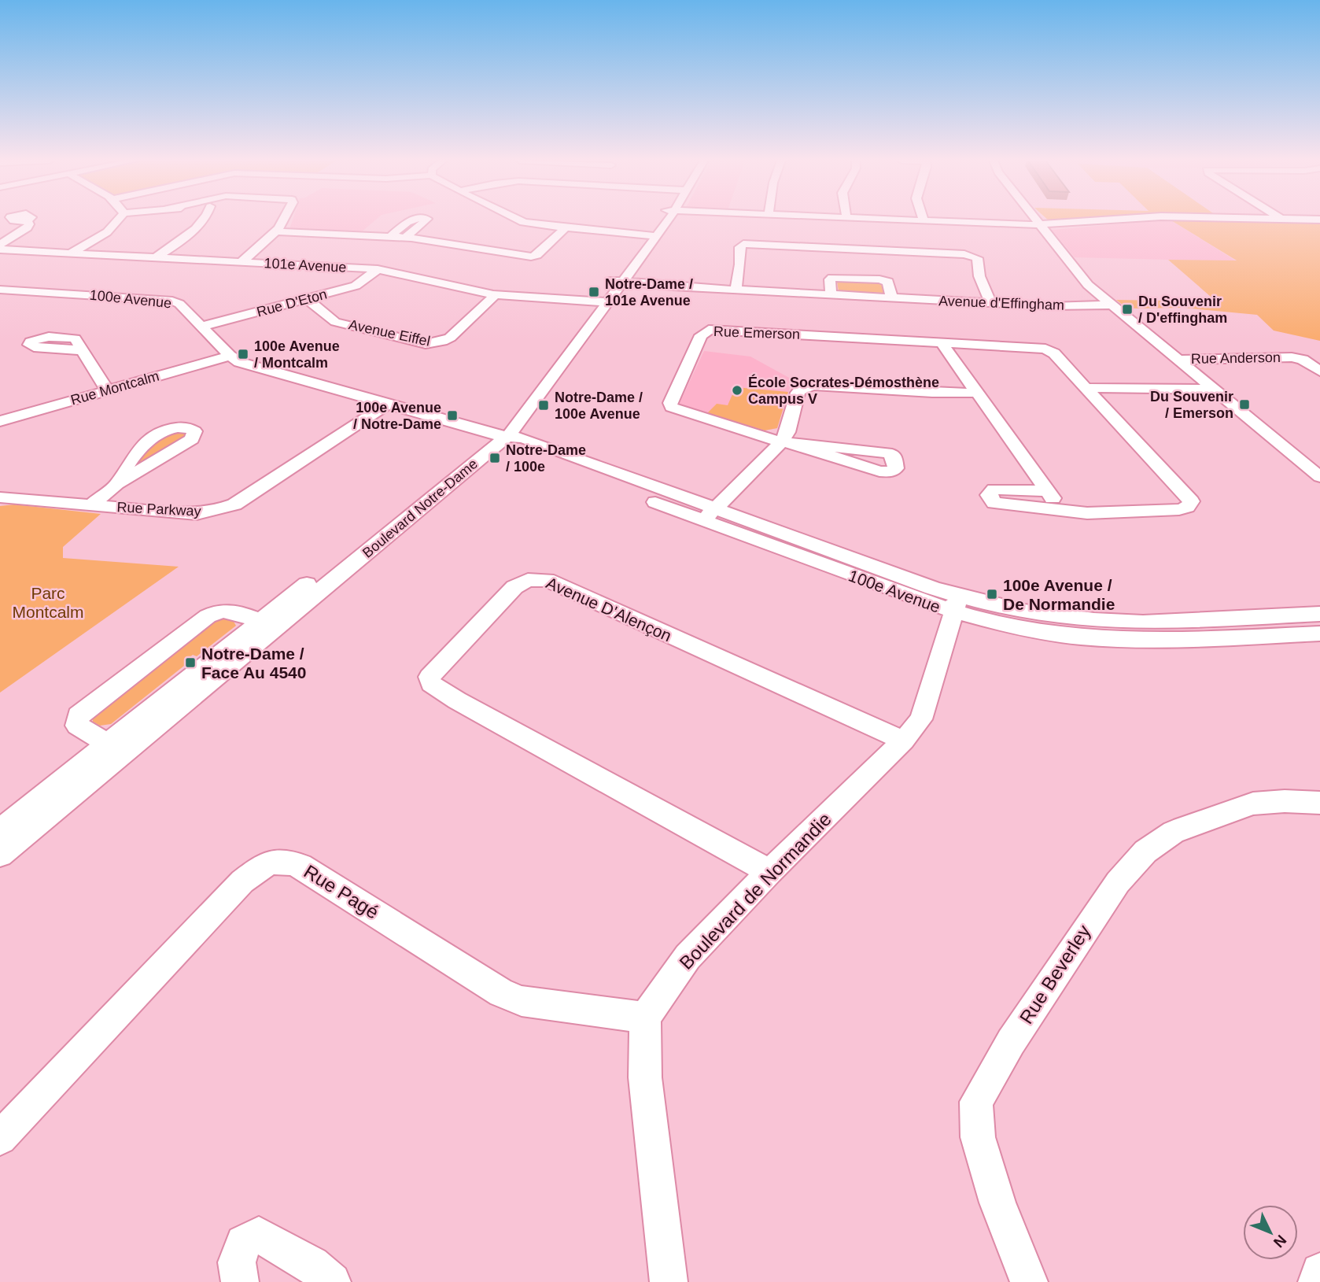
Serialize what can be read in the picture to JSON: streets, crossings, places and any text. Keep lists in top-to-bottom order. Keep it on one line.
{"streets":{"street":["101e Avenue","100e Avenue","Rue D'Eton","Avenue d'Effingham","Avenue Eiffel","Rue Emerson","Rue Anderson","Rue Montcalm","Boulevard Notre-Dame","Rue Parkway","Avenue D'Alençon","Boulevard de Normandie","Rue Pagé","Rue Beverley"]},"crossings":[["101e Avenue","Rue D'Eton"],["101e Avenue","Avenue Eiffel"],["101e Avenue","Boulevard Notre-Dame"],["100e Avenue","Rue D'Eton"],["100e Avenue","Rue Montcalm"],["100e Avenue","Boulevard Notre-Dame"],["100e Avenue","Rue Parkway"],["100e Avenue","Boulevard de Normandie"],["Rue D'Eton","Avenue Eiffel"],["Avenue d'Effingham","Boulevard Notre-Dame"],["Avenue D'Alençon","Boulevard de Normandie"],["Boulevard de Normandie","Rue Pagé"]],"parks":["Parc Montcalm"],"places":{"transit":["Notre-Dame / 101e Avenue","Du Souvenir / D'effingham","100e Avenue / Montcalm","Du Souvenir / Emerson","Notre-Dame / 100e Avenue","100e Avenue / Notre-Dame","Notre-Dame / 100e","100e Avenue / De Normandie","Notre-Dame / Face Au 4540"],"other":["École Socrates-Démosthène Campus V"]},"north":"bottom right"}
